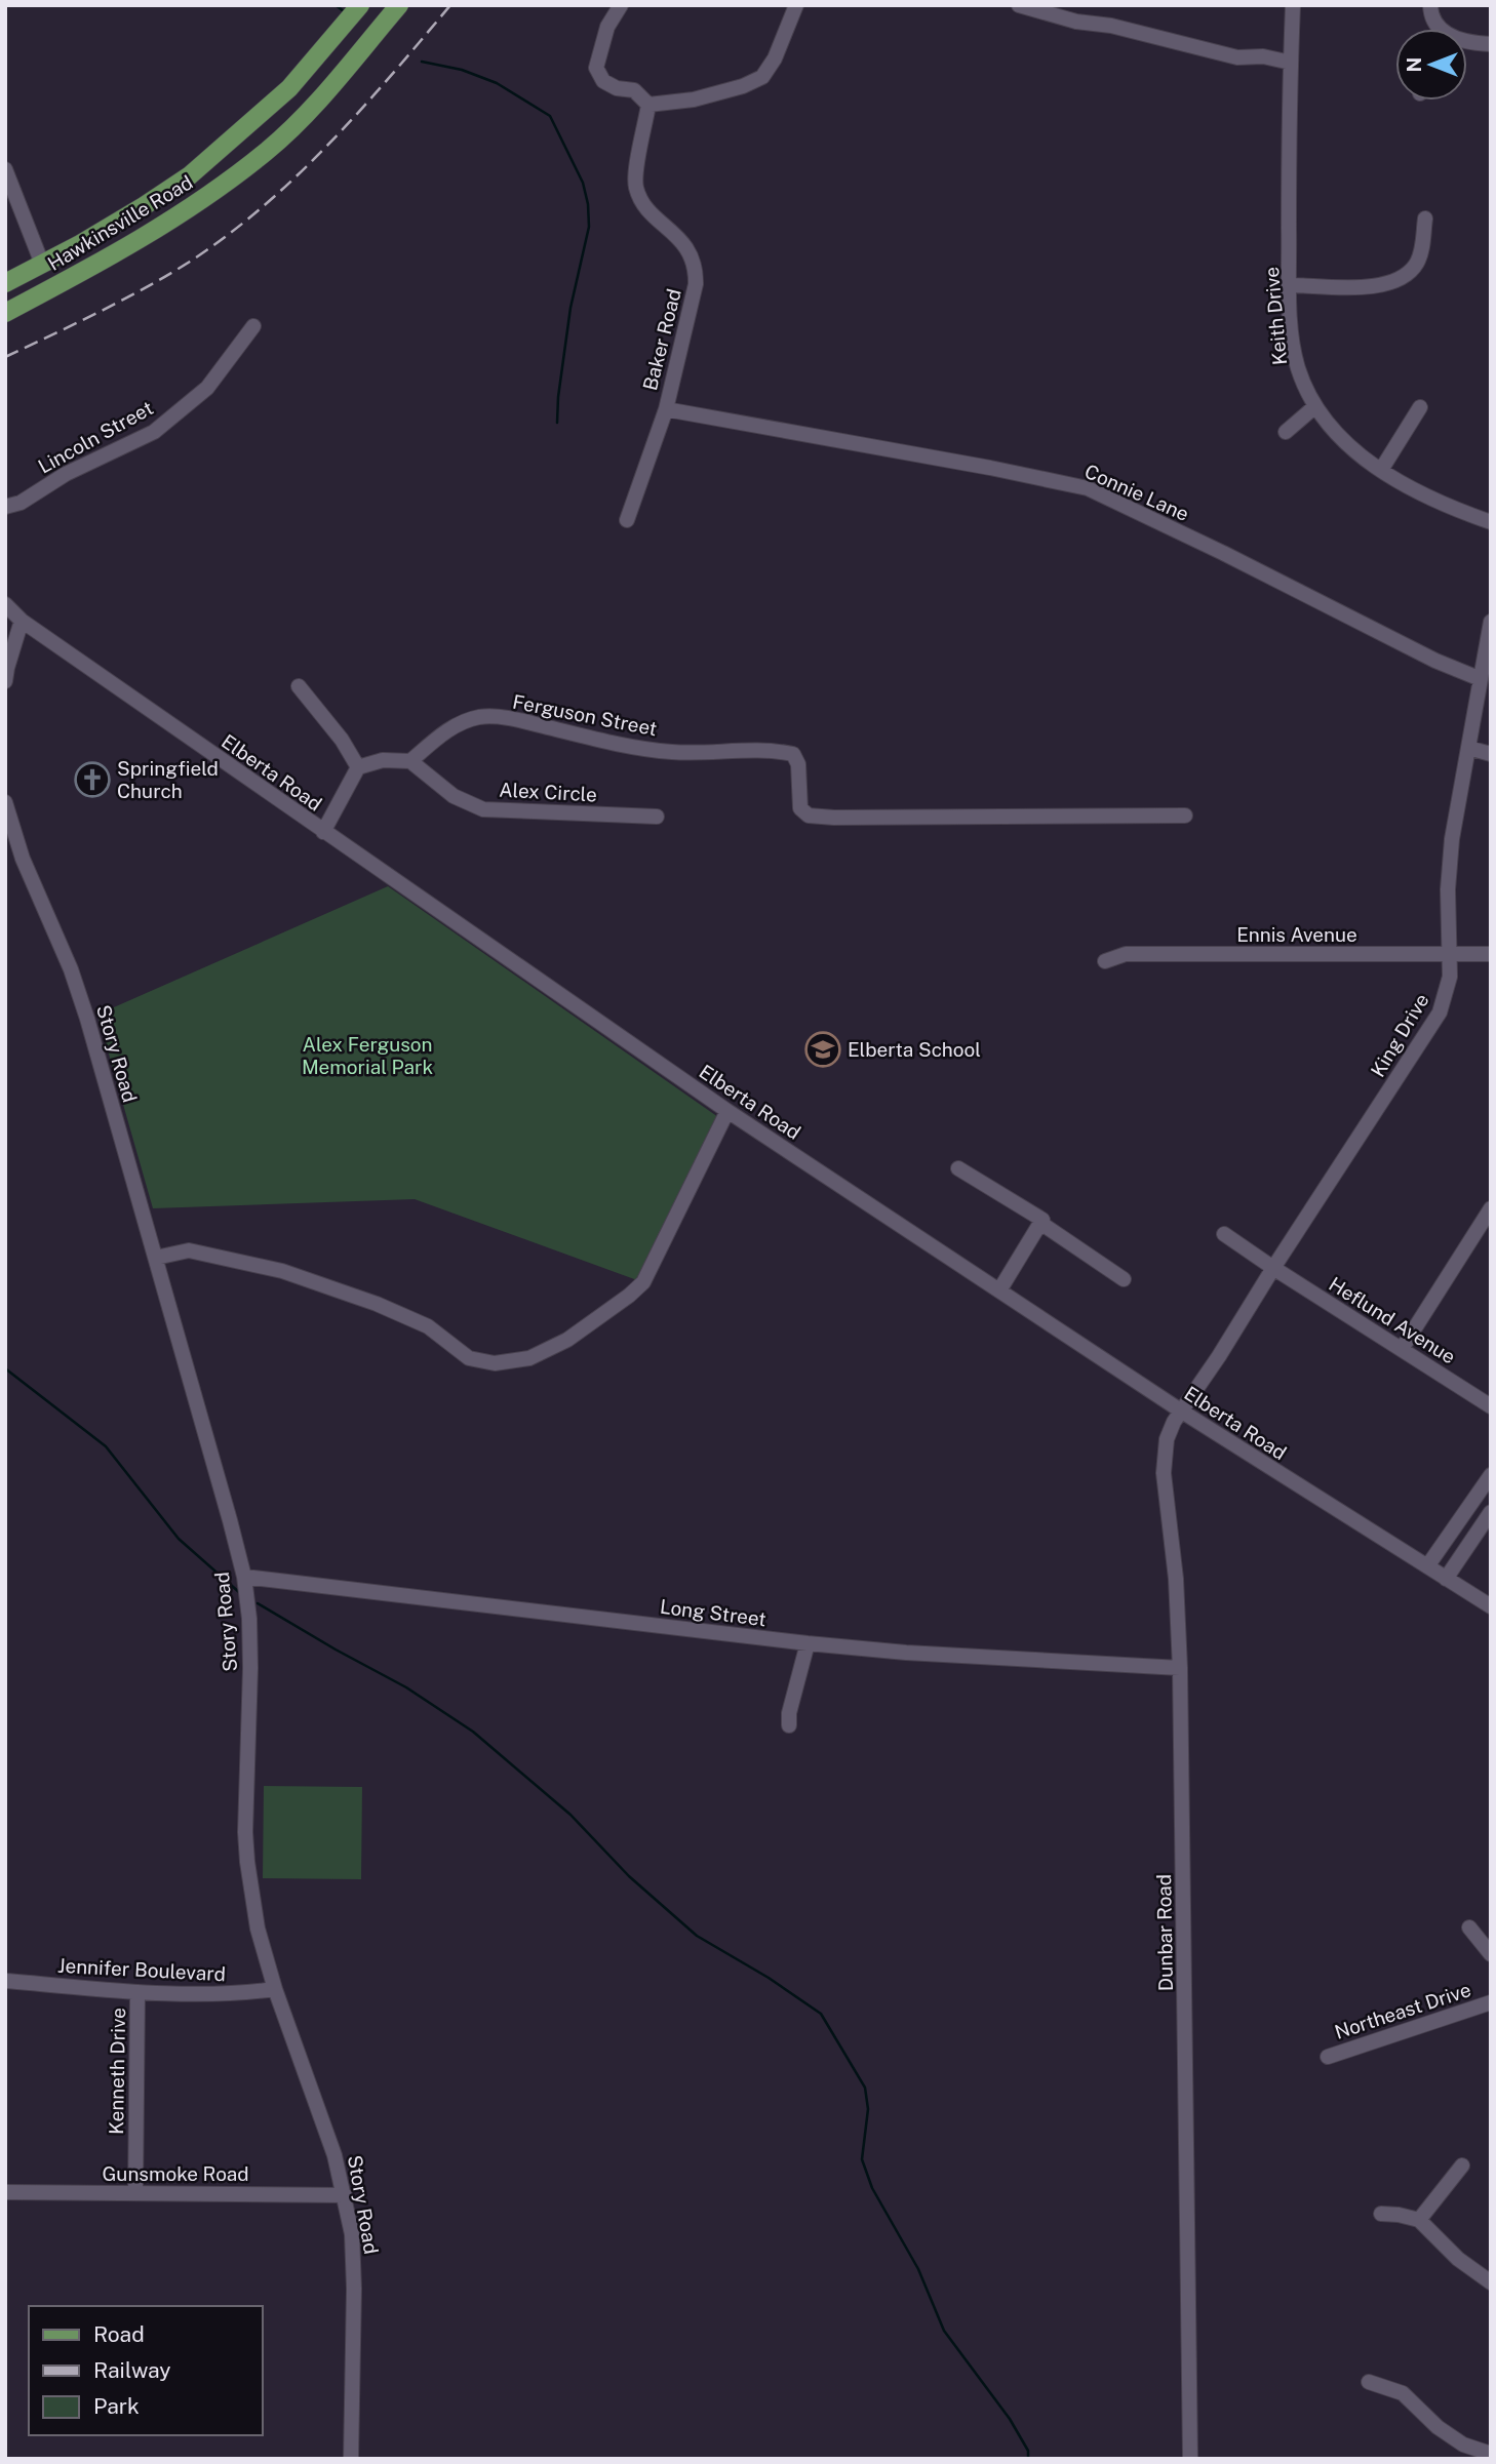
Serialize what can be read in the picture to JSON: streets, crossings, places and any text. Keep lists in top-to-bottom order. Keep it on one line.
{"streets":{"main road":["Hawkinsville Road"],"street":["Keith Drive","Baker Road","Lincoln Street","Connie Lane","Ferguson Street","Elberta Road","Alex Circle","Ennis Avenue","King Drive","Story Road","Heflund Avenue","Long Street","Dunbar Road","Jennifer Boulevard","Northeast Drive","Kenneth Drive","Gunsmoke Road"]},"crossings":[["Baker Road","Connie Lane"],["Connie Lane","King Drive"],["Ferguson Street","Alex Circle"],["Elberta Road","King Drive"],["Elberta Road","Dunbar Road"],["Ennis Avenue","King Drive"],["King Drive","Heflund Avenue"],["King Drive","Dunbar Road"],["Story Road","Long Street"],["Story Road","Jennifer Boulevard"],["Story Road","Gunsmoke Road"],["Long Street","Dunbar Road"],["Jennifer Boulevard","Kenneth Drive"],["Kenneth Drive","Gunsmoke Road"]],"parks":["Alex Ferguson Memorial Park"],"places":{"church":["Springfield Church"],"school or university":["Elberta School"]},"legend":["Road","Railway","Park"],"north":"left"}
